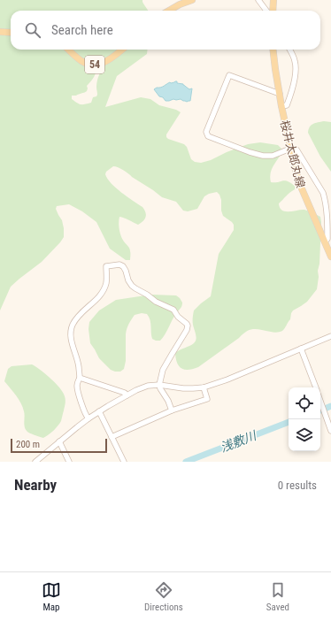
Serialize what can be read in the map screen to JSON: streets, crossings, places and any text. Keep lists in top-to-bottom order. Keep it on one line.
{"streets":{"main road":["54","桜井太郎丸線"]},"water":["浅敷川"],"scale_bar":"200 m","page":{"search":"Search here","scale":"200 m","heading":["Nearby","0 results"],"nav":["Map","Directions","Saved"]}}
